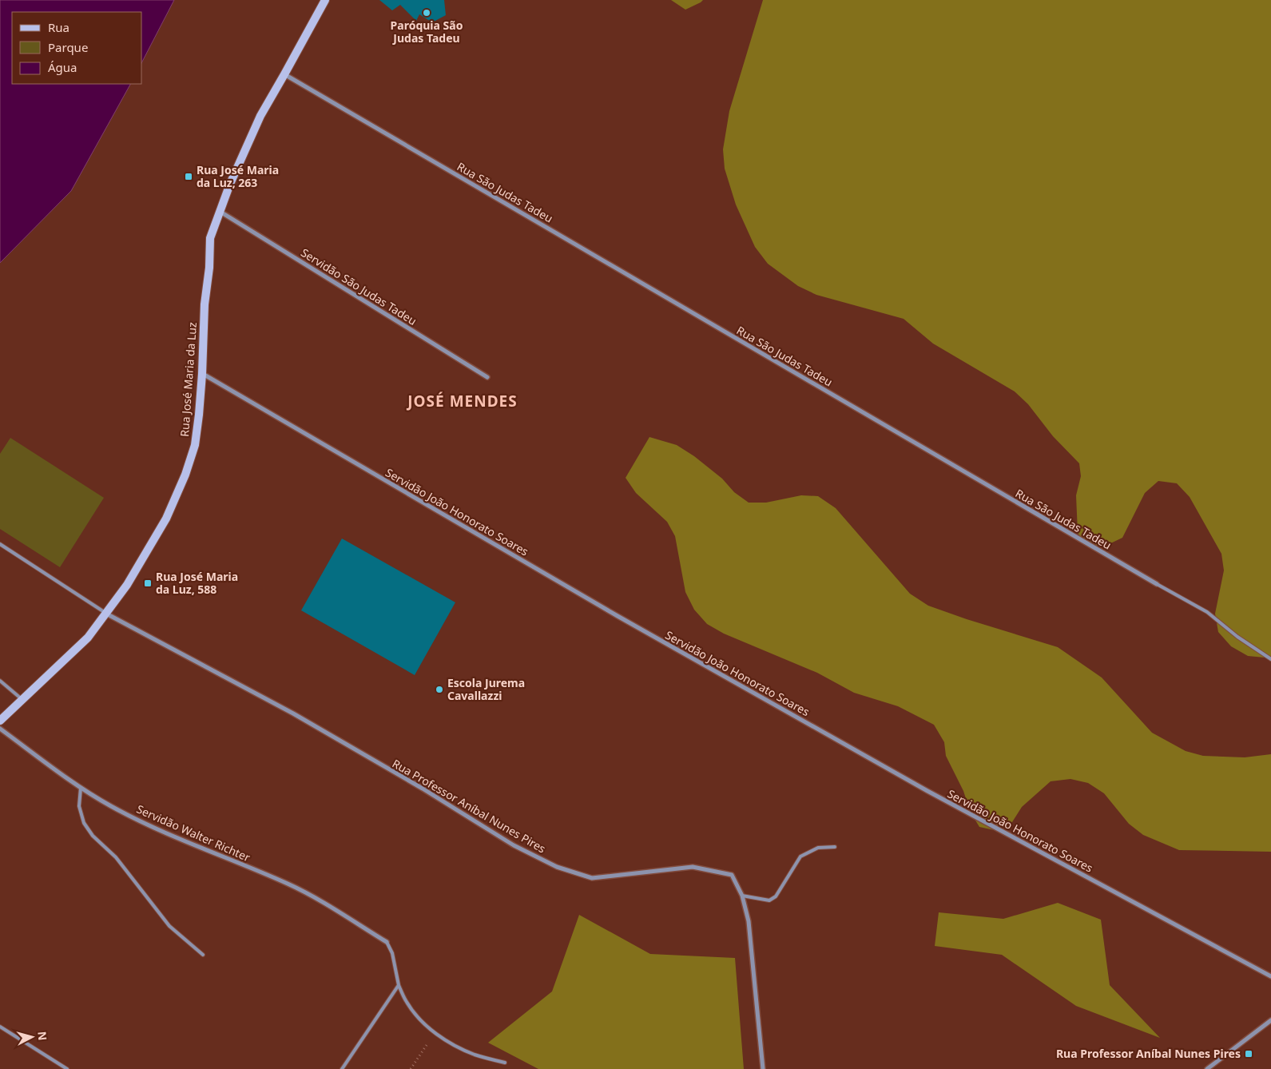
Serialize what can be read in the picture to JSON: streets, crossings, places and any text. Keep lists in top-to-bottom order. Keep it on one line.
{"streets":{"main road":["Rua José Maria da Luz"],"street":["Rua São Judas Tadeu","Servidão São Judas Tadeu","Servidão João Honorato Soares","Rua Professor Aníbal Nunes Pires","Servidão Walter Richter"]},"crossings":[["Rua São Judas Tadeu","Rua José Maria da Luz"],["Servidão São Judas Tadeu","Rua José Maria da Luz"],["Rua José Maria da Luz","Servidão João Honorato Soares"],["Rua José Maria da Luz","Rua Professor Aníbal Nunes Pires"]],"districts":["JOSÉ MENDES"],"places":{"other":["Paróquia São Judas Tadeu","Escola Jurema Cavallazzi"],"transit":["Rua José Maria da Luz, 263","Rua José Maria da Luz, 588","Rua Professor Aníbal Nunes Pires"]},"legend":["Rua","Parque","Água"],"north":"right"}
